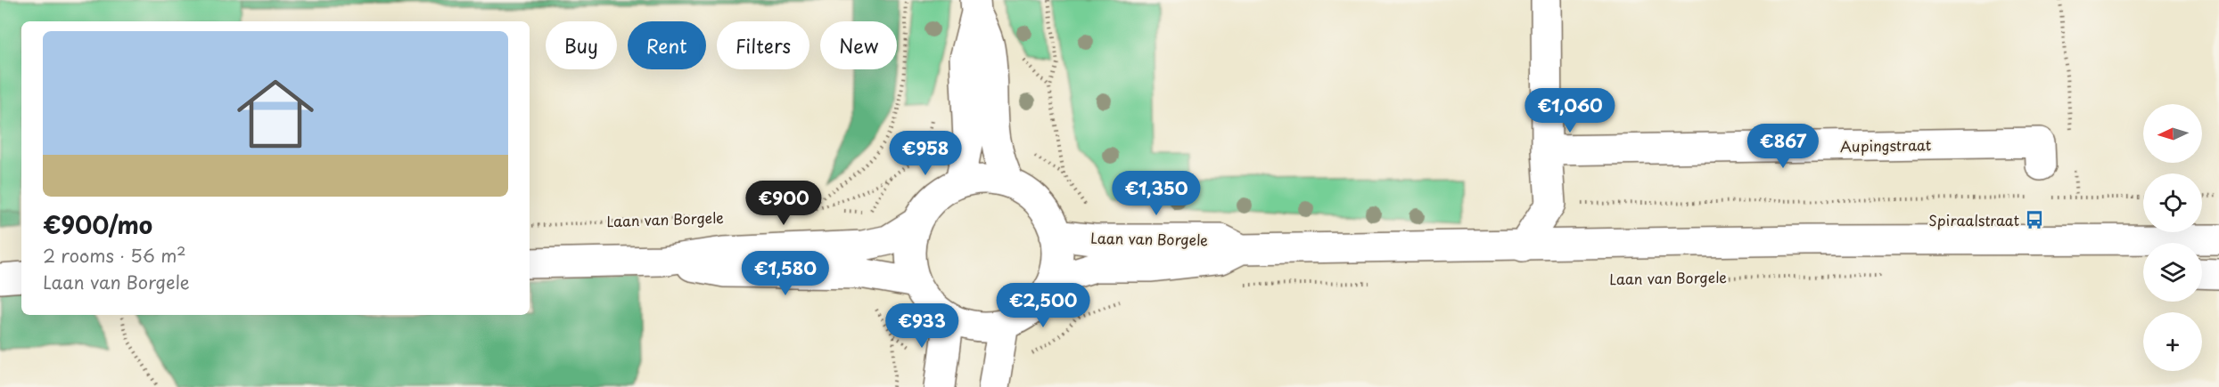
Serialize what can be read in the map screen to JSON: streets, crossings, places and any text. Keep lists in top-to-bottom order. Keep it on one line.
{"streets":{"street":["Aupingstraat","Laan van Borgele"]},"places":{"bus stop":["Spiraalstraat"]},"north":"left","page":{"chip":["Buy","Rent","Filters","New"],"list":[{"name":"€900/mo","note":"2 rooms · 56 m² · Laan van Borgele"}],"price":["€1,060","€867","€958","€1,350","€900","€1,580","€2,500","€933"],"map_buttons":"+"}}
